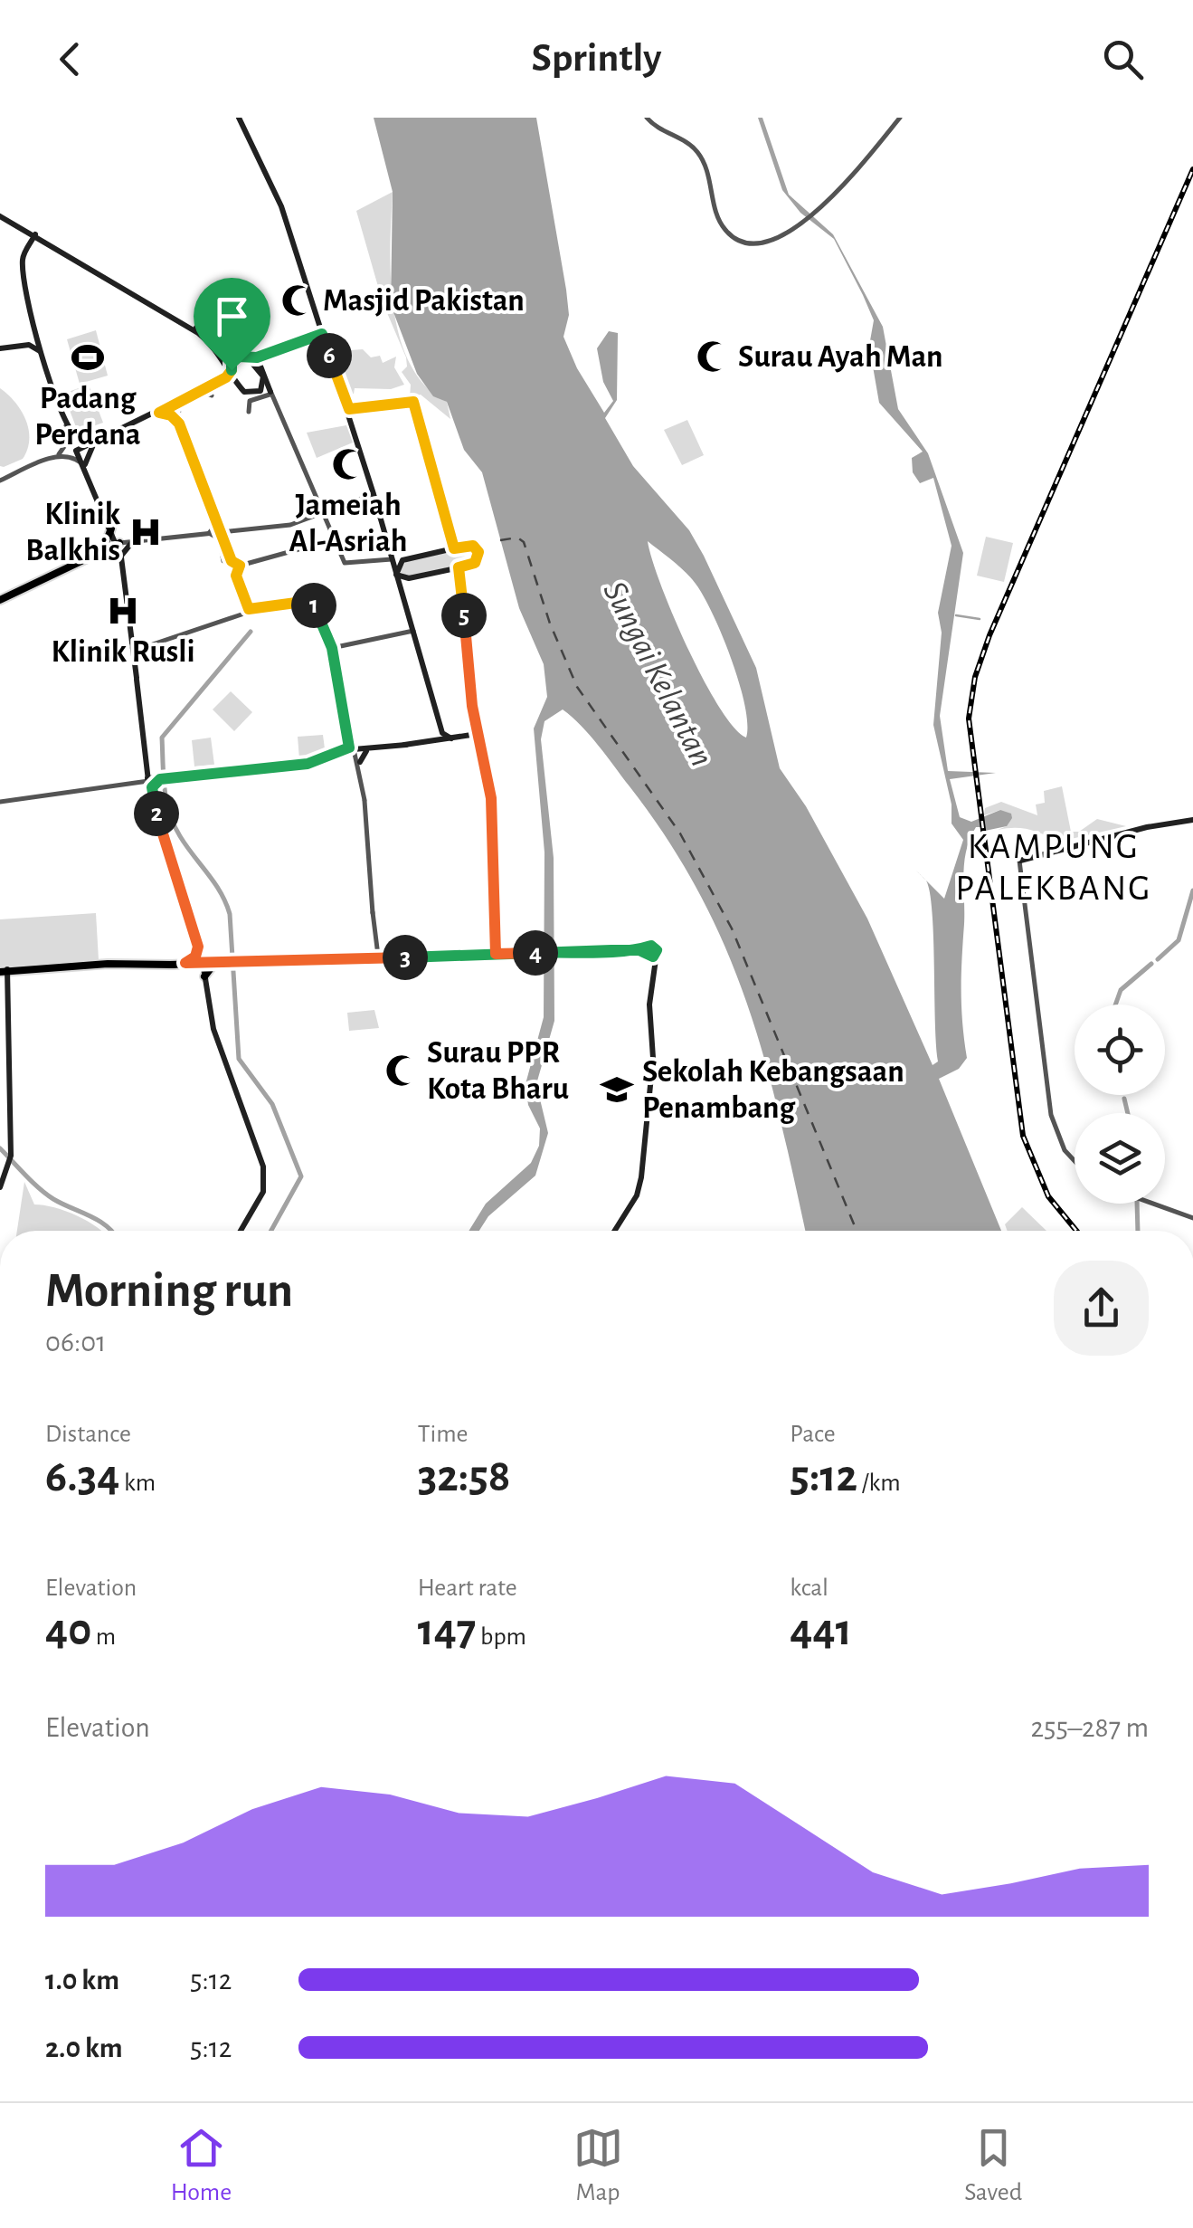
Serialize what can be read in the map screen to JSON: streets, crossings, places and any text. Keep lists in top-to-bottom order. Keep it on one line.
{"districts":["KAMPUNG PALEKBANG"],"water":["Sungai Kelantan"],"places":{"mosque":["Masjid Pakistan","Surau Ayah Man","Jameiah Al-Asriah","Surau PPR Kota Bharu"],"sports":["Padang Perdana"],"hospital":["Klinik Balkhis","Klinik Rusli"],"school or university":["Sekolah Kebangsaan Penambang"]},"page":{"header":"Sprintly","pins":["6","1","5","2","4","3"],"heading":["Morning run","06:01"],"stats":[["Distance","6.34 km"],["Time","32:58"],["Pace","5:12 /km"],["Elevation","40 m"],["Heart rate","147 bpm"],["kcal","441"]],"chart":["Elevation","255–287 m"],"list":[{"name":"1.0 km","note":"5:12"},{"name":"2.0 km","note":"5:12"}],"tabs":["Home","Map","Saved"]}}
